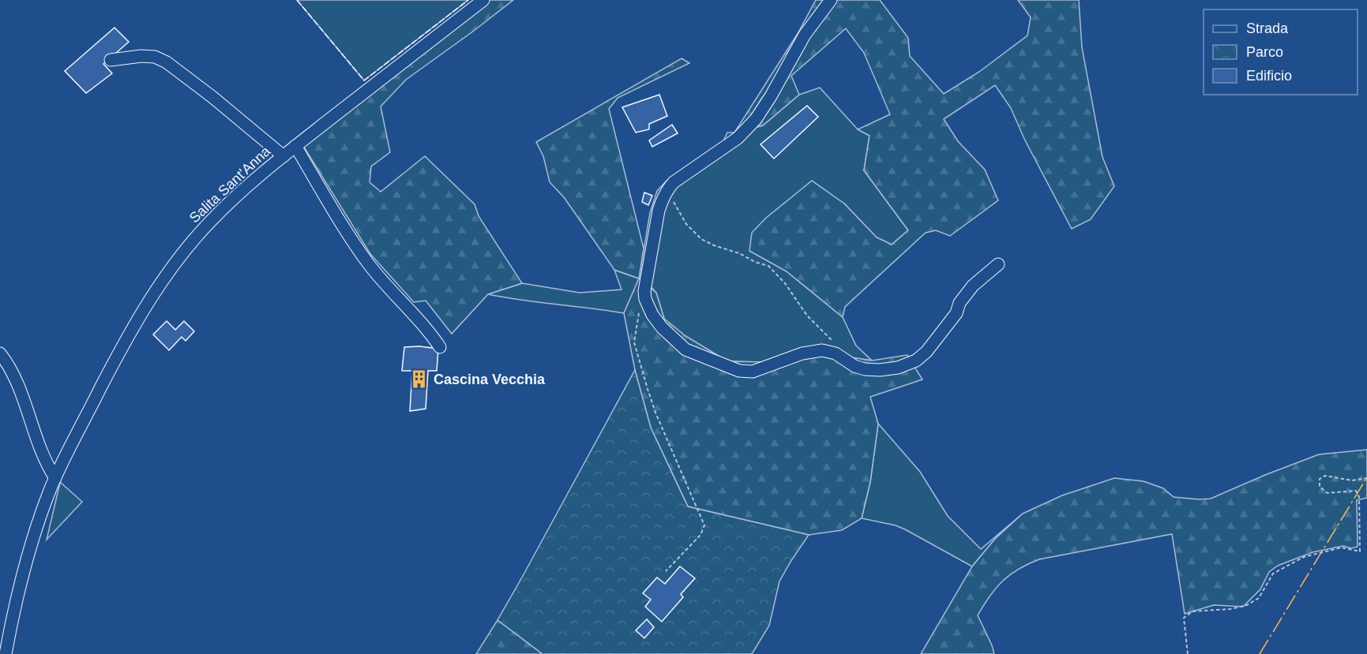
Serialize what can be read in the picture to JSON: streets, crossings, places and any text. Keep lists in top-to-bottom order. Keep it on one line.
{"streets":{"street":["Salita Sant'Anna"]},"places":{"building":["Cascina Vecchia"]},"legend":["Strada","Parco","Edificio"]}
